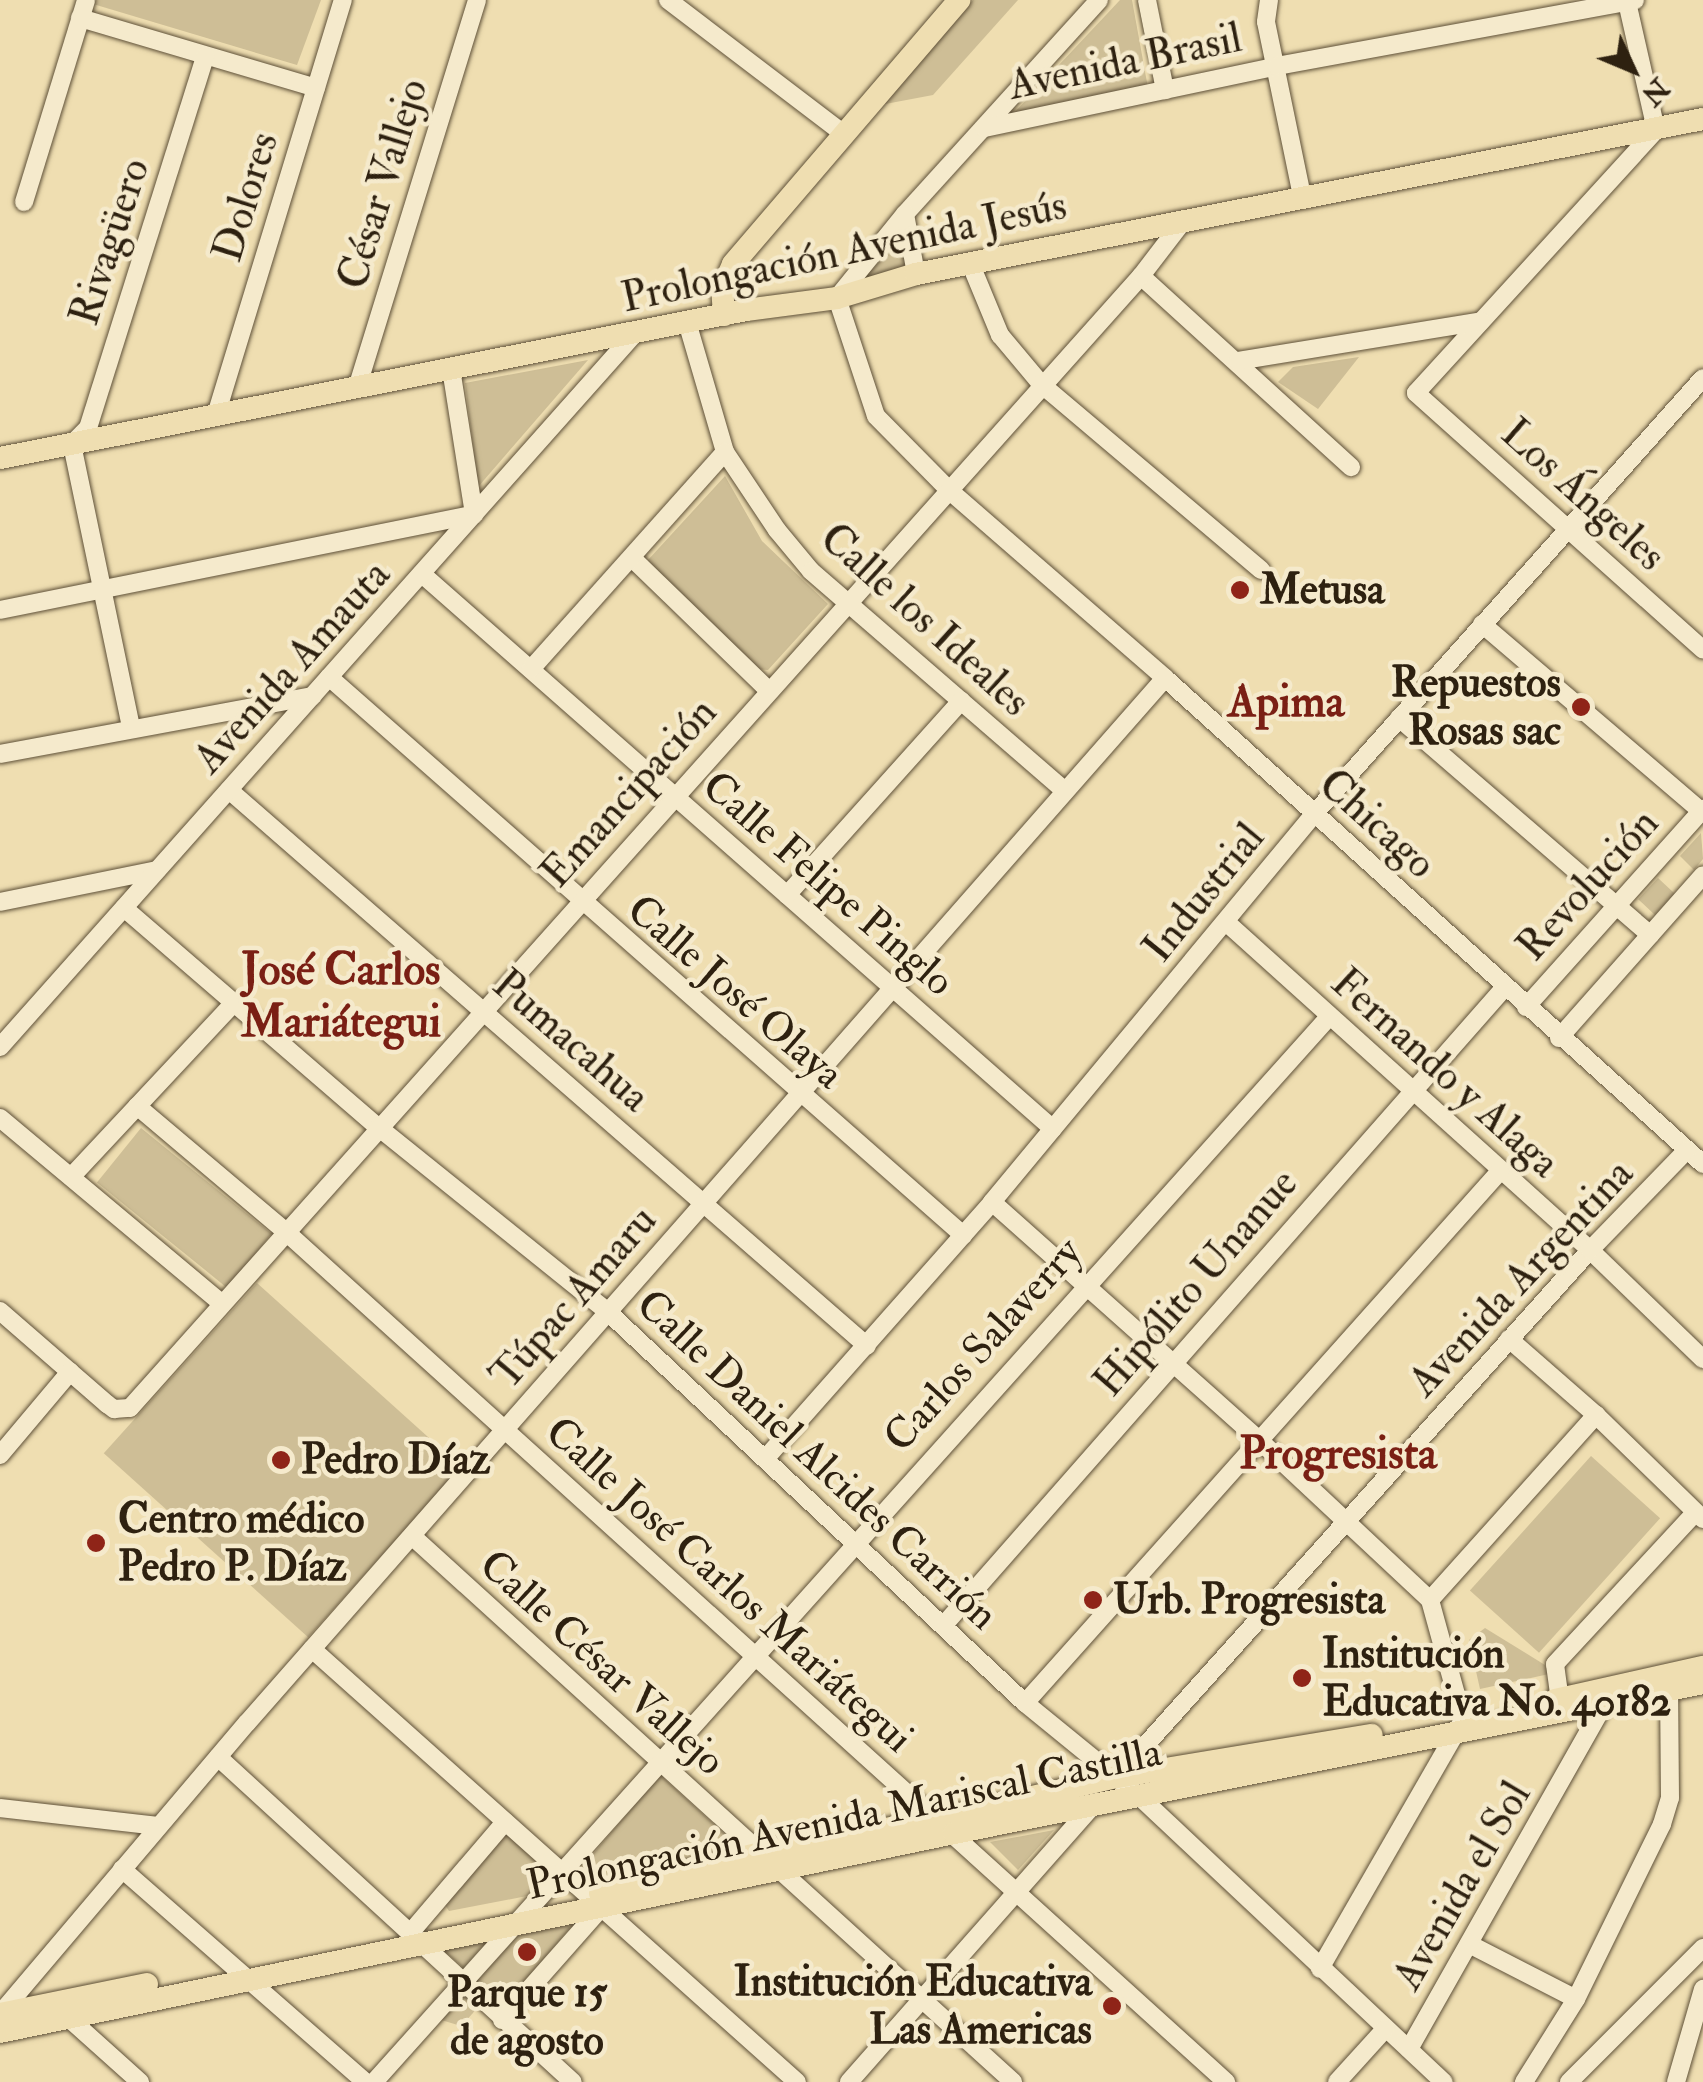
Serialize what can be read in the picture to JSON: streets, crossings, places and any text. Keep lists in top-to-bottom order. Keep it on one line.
{"streets":{"main road":["Prolongación Avenida Jesús","Prolongación Avenida Mariscal Castilla"],"street":["Avenida Brasil","César Vallejo","Dolores","Rivagüero","Los Ángeles","Calle los Ideales","Avenida Amauta","Emancipación","Chicago","Calle Felipe Pinglo","Revolución","Industrial","Calle José Olaya","Pumacahua","Fernando y Alaga","Avenida Argentina","Hipólito Unanue","Túpac Amaru","Carlos Salaverry","Calle Daniel Alcides Carrión","Calle José Carlos Mariátegui","Calle César Vallejo","Avenida el Sol"]},"crossings":[["César Vallejo","Prolongación Avenida Jesús"],["Dolores","Prolongación Avenida Jesús"],["Rivagüero","Prolongación Avenida Jesús"],["Prolongación Avenida Jesús","Calle los Ideales"],["Prolongación Avenida Jesús","Avenida Amauta"],["Prolongación Avenida Jesús","Emancipación"],["Prolongación Avenida Jesús","Chicago"],["Los Ángeles","Industrial"],["Calle los Ideales","Emancipación"],["Calle los Ideales","Túpac Amaru"],["Avenida Amauta","Calle Felipe Pinglo"],["Avenida Amauta","Calle José Olaya"],["Avenida Amauta","Pumacahua"],["Avenida Amauta","Calle Daniel Alcides Carrión"],["Emancipación","Chicago"],["Emancipación","Calle Felipe Pinglo"],["Emancipación","Calle José Olaya"],["Emancipación","Pumacahua"],["Emancipación","Calle Daniel Alcides Carrión"],["Emancipación","Calle José Carlos Mariátegui"],["Chicago","Revolución"],["Chicago","Industrial"],["Chicago","Avenida Argentina"],["Chicago","Hipólito Unanue"],["Chicago","Túpac Amaru"],["Calle Felipe Pinglo","Industrial"],["Calle Felipe Pinglo","Túpac Amaru"],["Industrial","Calle José Olaya"],["Industrial","Pumacahua"],["Industrial","Fernando y Alaga"],["Industrial","Calle Daniel Alcides Carrión"],["Calle José Olaya","Túpac Amaru"],["Pumacahua","Túpac Amaru"],["Fernando y Alaga","Avenida Argentina"],["Fernando y Alaga","Hipólito Unanue"],["Fernando y Alaga","Carlos Salaverry"],["Avenida Argentina","Calle Daniel Alcides Carrión"],["Avenida Argentina","Calle José Carlos Mariátegui"],["Avenida Argentina","Calle César Vallejo"],["Avenida Argentina","Prolongación Avenida Mariscal Castilla"],["Hipólito Unanue","Calle Daniel Alcides Carrión"],["Túpac Amaru","Calle Daniel Alcides Carrión"],["Túpac Amaru","Calle José Carlos Mariátegui"],["Túpac Amaru","Calle César Vallejo"],["Túpac Amaru","Prolongación Avenida Mariscal Castilla"],["Carlos Salaverry","Calle Daniel Alcides Carrión"],["Carlos Salaverry","Calle José Carlos Mariátegui"],["Carlos Salaverry","Calle César Vallejo"],["Carlos Salaverry","Prolongación Avenida Mariscal Castilla"],["Calle Daniel Alcides Carrión","Prolongación Avenida Mariscal Castilla"],["Calle Daniel Alcides Carrión","Avenida el Sol"],["Calle José Carlos Mariátegui","Prolongación Avenida Mariscal Castilla"],["Calle César Vallejo","Prolongación Avenida Mariscal Castilla"],["Prolongación Avenida Mariscal Castilla","Avenida el Sol"]],"districts":["Apima","José Carlos Mariátegui","Progresista"],"places":["Metusa","Repuestos Rosas sac","Pedro Díaz","Centro médico Pedro P. Díaz","Urb. Progresista","Institución Educativa No. 40182","Parque 15 de agosto","Institución Educativa Las Americas"],"north":"bottom right"}
